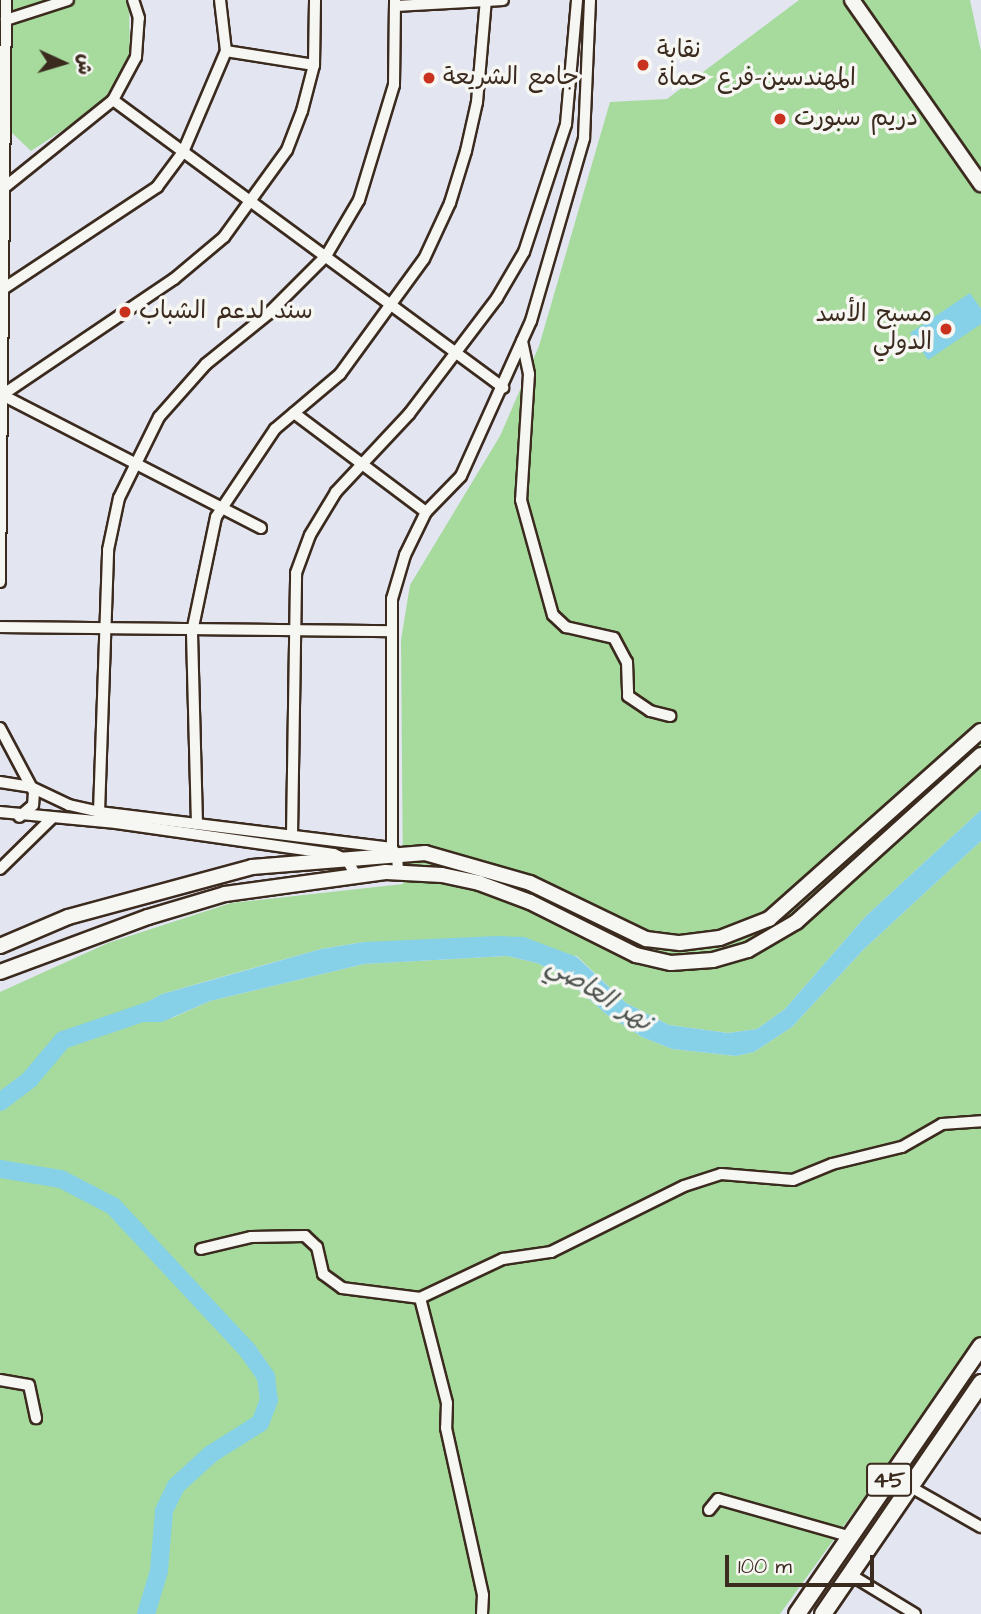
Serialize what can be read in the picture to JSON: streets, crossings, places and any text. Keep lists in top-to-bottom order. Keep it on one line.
{"streets":{"highway":["45"]},"water":["نهر العاصي"],"places":["نقابة المهندسين-فرع حماة","جامع الشريعة","دريم سبورت","سند لدعم الشباب","مسبح الأسد الدولي"],"scale_bar":"100 m","north":"right"}
